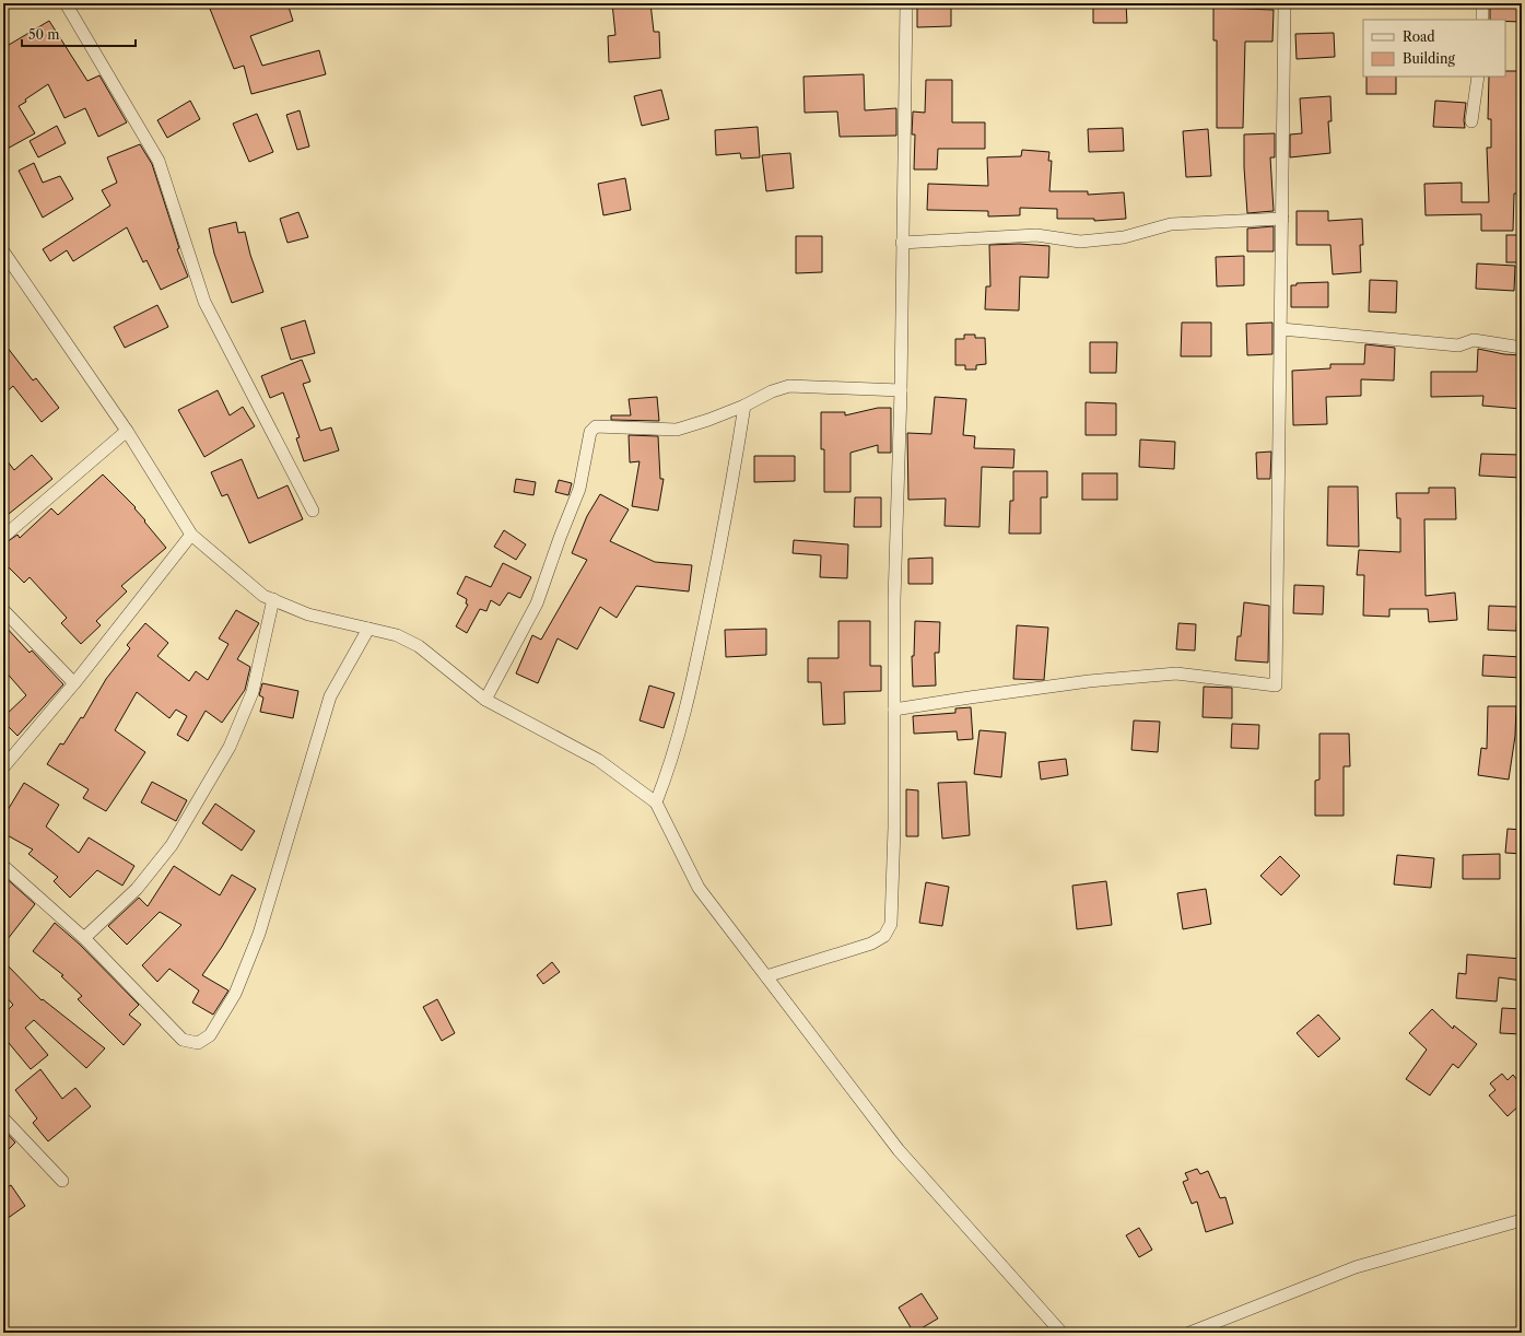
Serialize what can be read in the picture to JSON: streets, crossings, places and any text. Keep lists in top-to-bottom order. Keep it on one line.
{"legend":["Road","Building"],"scale_bar":"50 m"}
